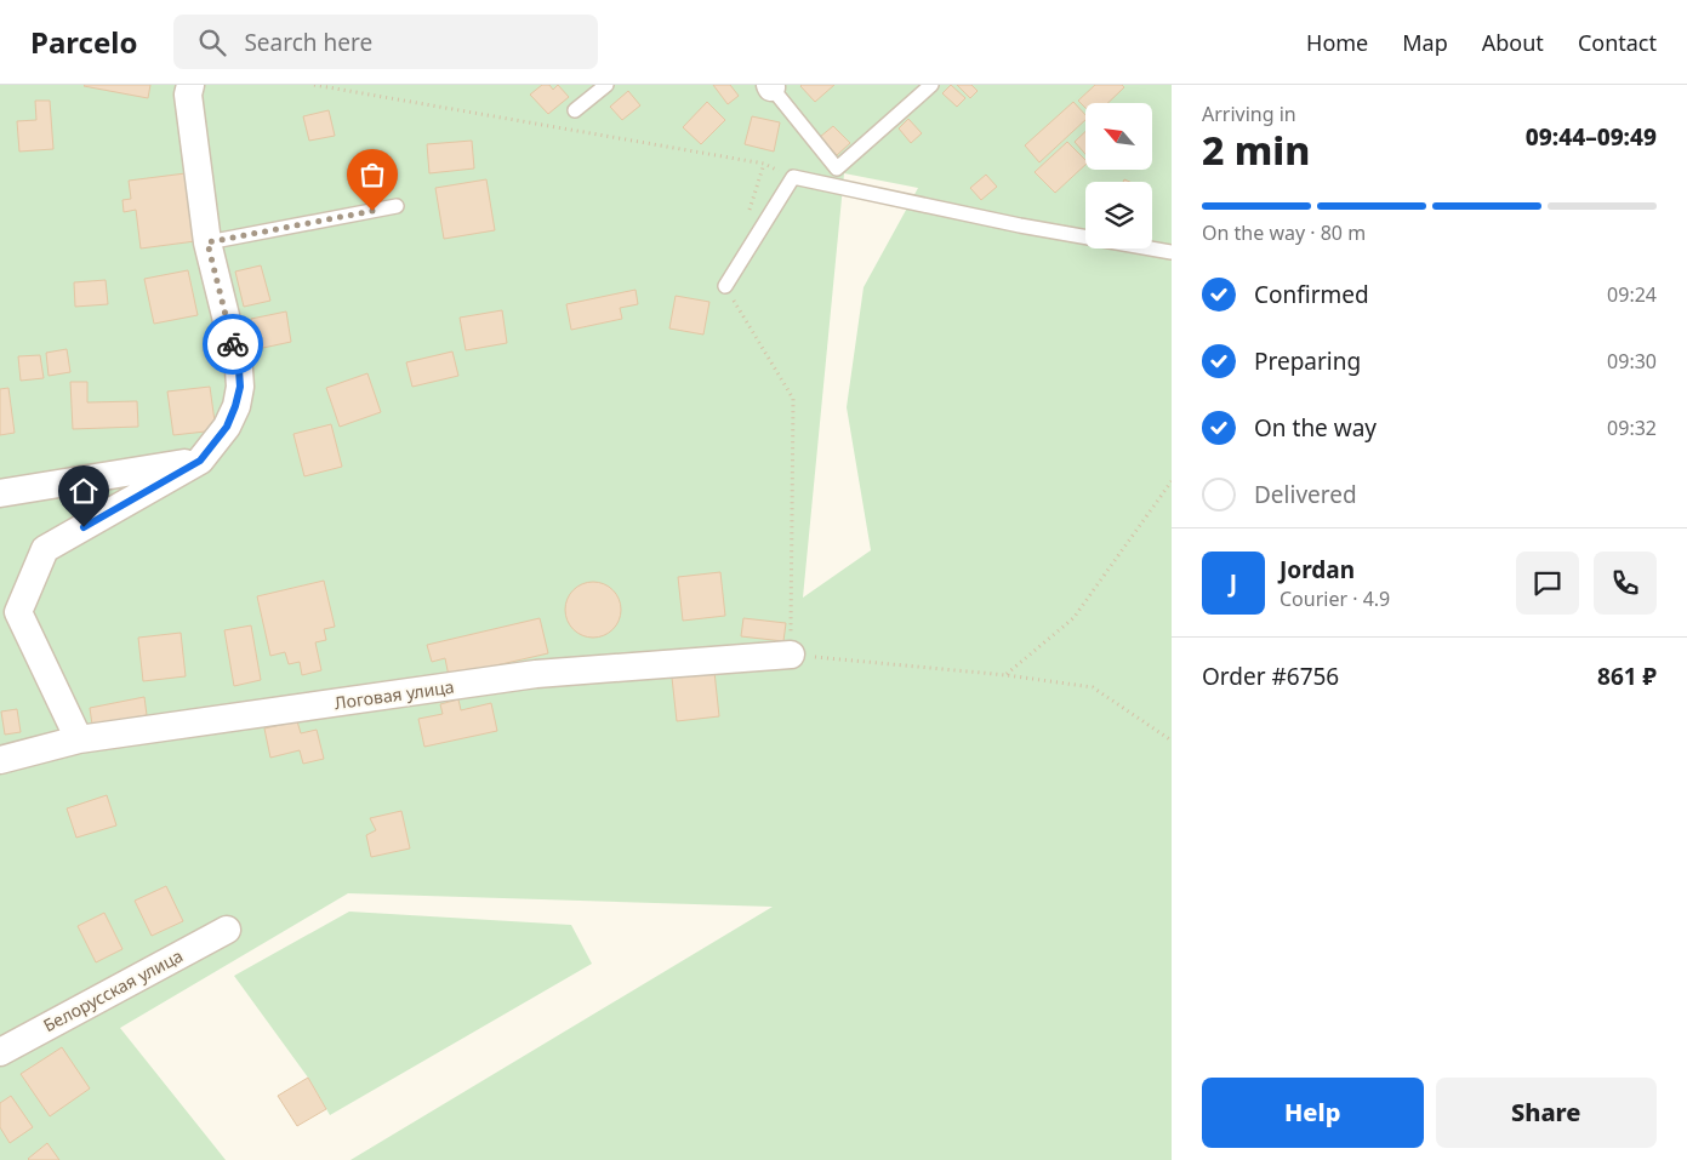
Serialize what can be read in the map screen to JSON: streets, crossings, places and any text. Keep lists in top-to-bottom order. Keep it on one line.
{"streets":{"street":["Логовая улица","Белорусская улица"]},"north":"top left","page":{"header":"Parcelo","search":"Search here","nav":["Home","Map","About","Contact"],"heading":["2 min","Arriving in","09:44–09:49"],"panel":["Jordan","Courier · 4.9","Order #6756","861 ₽"],"bar":"On the way · 80 m","list":[["Confirmed","09:24"],["Preparing","09:30"],["On the way","09:32"],"Delivered"],"round":"J","buttons":["Help","Share"]}}
